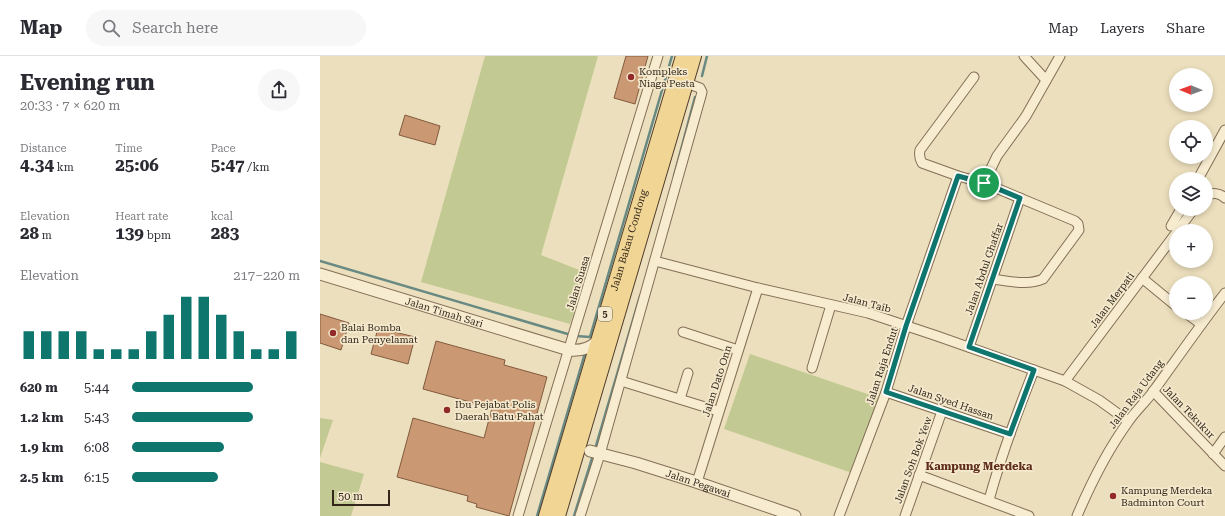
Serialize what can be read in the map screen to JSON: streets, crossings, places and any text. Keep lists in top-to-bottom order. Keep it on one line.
{"streets":{"main road":["Jalan Bakau Condong","5"],"street":["Jalan Abdul Ghaffar","Jalan Suasa","Jalan Merpati","Jalan Taib","Jalan Timah Sari","Jalan Raja Endut","Jalan Dato Onn","Jalan Raja Udang","Jalan Syed Hassan","Jalan Tekukur","Jalan Soh Bok Yew","Jalan Pegawai"]},"crossings":[["Jalan Abdul Ghaffar","Jalan Taib"],["Jalan Suasa","Jalan Timah Sari"],["Jalan Merpati","Jalan Taib"],["Jalan Taib","Jalan Raja Endut"],["Jalan Taib","Jalan Dato Onn"],["Jalan Taib","Jalan Raja Udang"],["Jalan Raja Endut","Jalan Syed Hassan"],["Jalan Dato Onn","Jalan Pegawai"],["Jalan Raja Udang","Jalan Tekukur"],["Jalan Syed Hassan","Jalan Soh Bok Yew"]],"districts":["Kampung Merdeka"],"places":["Kompleks Niaga Pesta","Balai Bomba dan Penyelamat","Ibu Pejabat Polis Daerah Batu Pahat","Kampung Merdeka Badminton Court"],"scale_bar":"50 m","north":"left","page":{"header":"Map","search":"Search here","nav":["Map","Layers","Share"],"heading":["Evening run","20:33 · 7 × 620 m"],"map_buttons":["+","−"],"stats":[["Distance","4.34 km"],["Time","25:06"],["Pace","5:47 /km"],["Elevation","28 m"],["Heart rate","139 bpm"],["kcal","283"]],"chart":["Elevation","217–220 m"],"list":[{"name":"620 m","note":"5:44"},{"name":"1.2 km","note":"5:43"},{"name":"1.9 km","note":"6:08"},{"name":"2.5 km","note":"6:15"}],"scale":"50 m"}}
